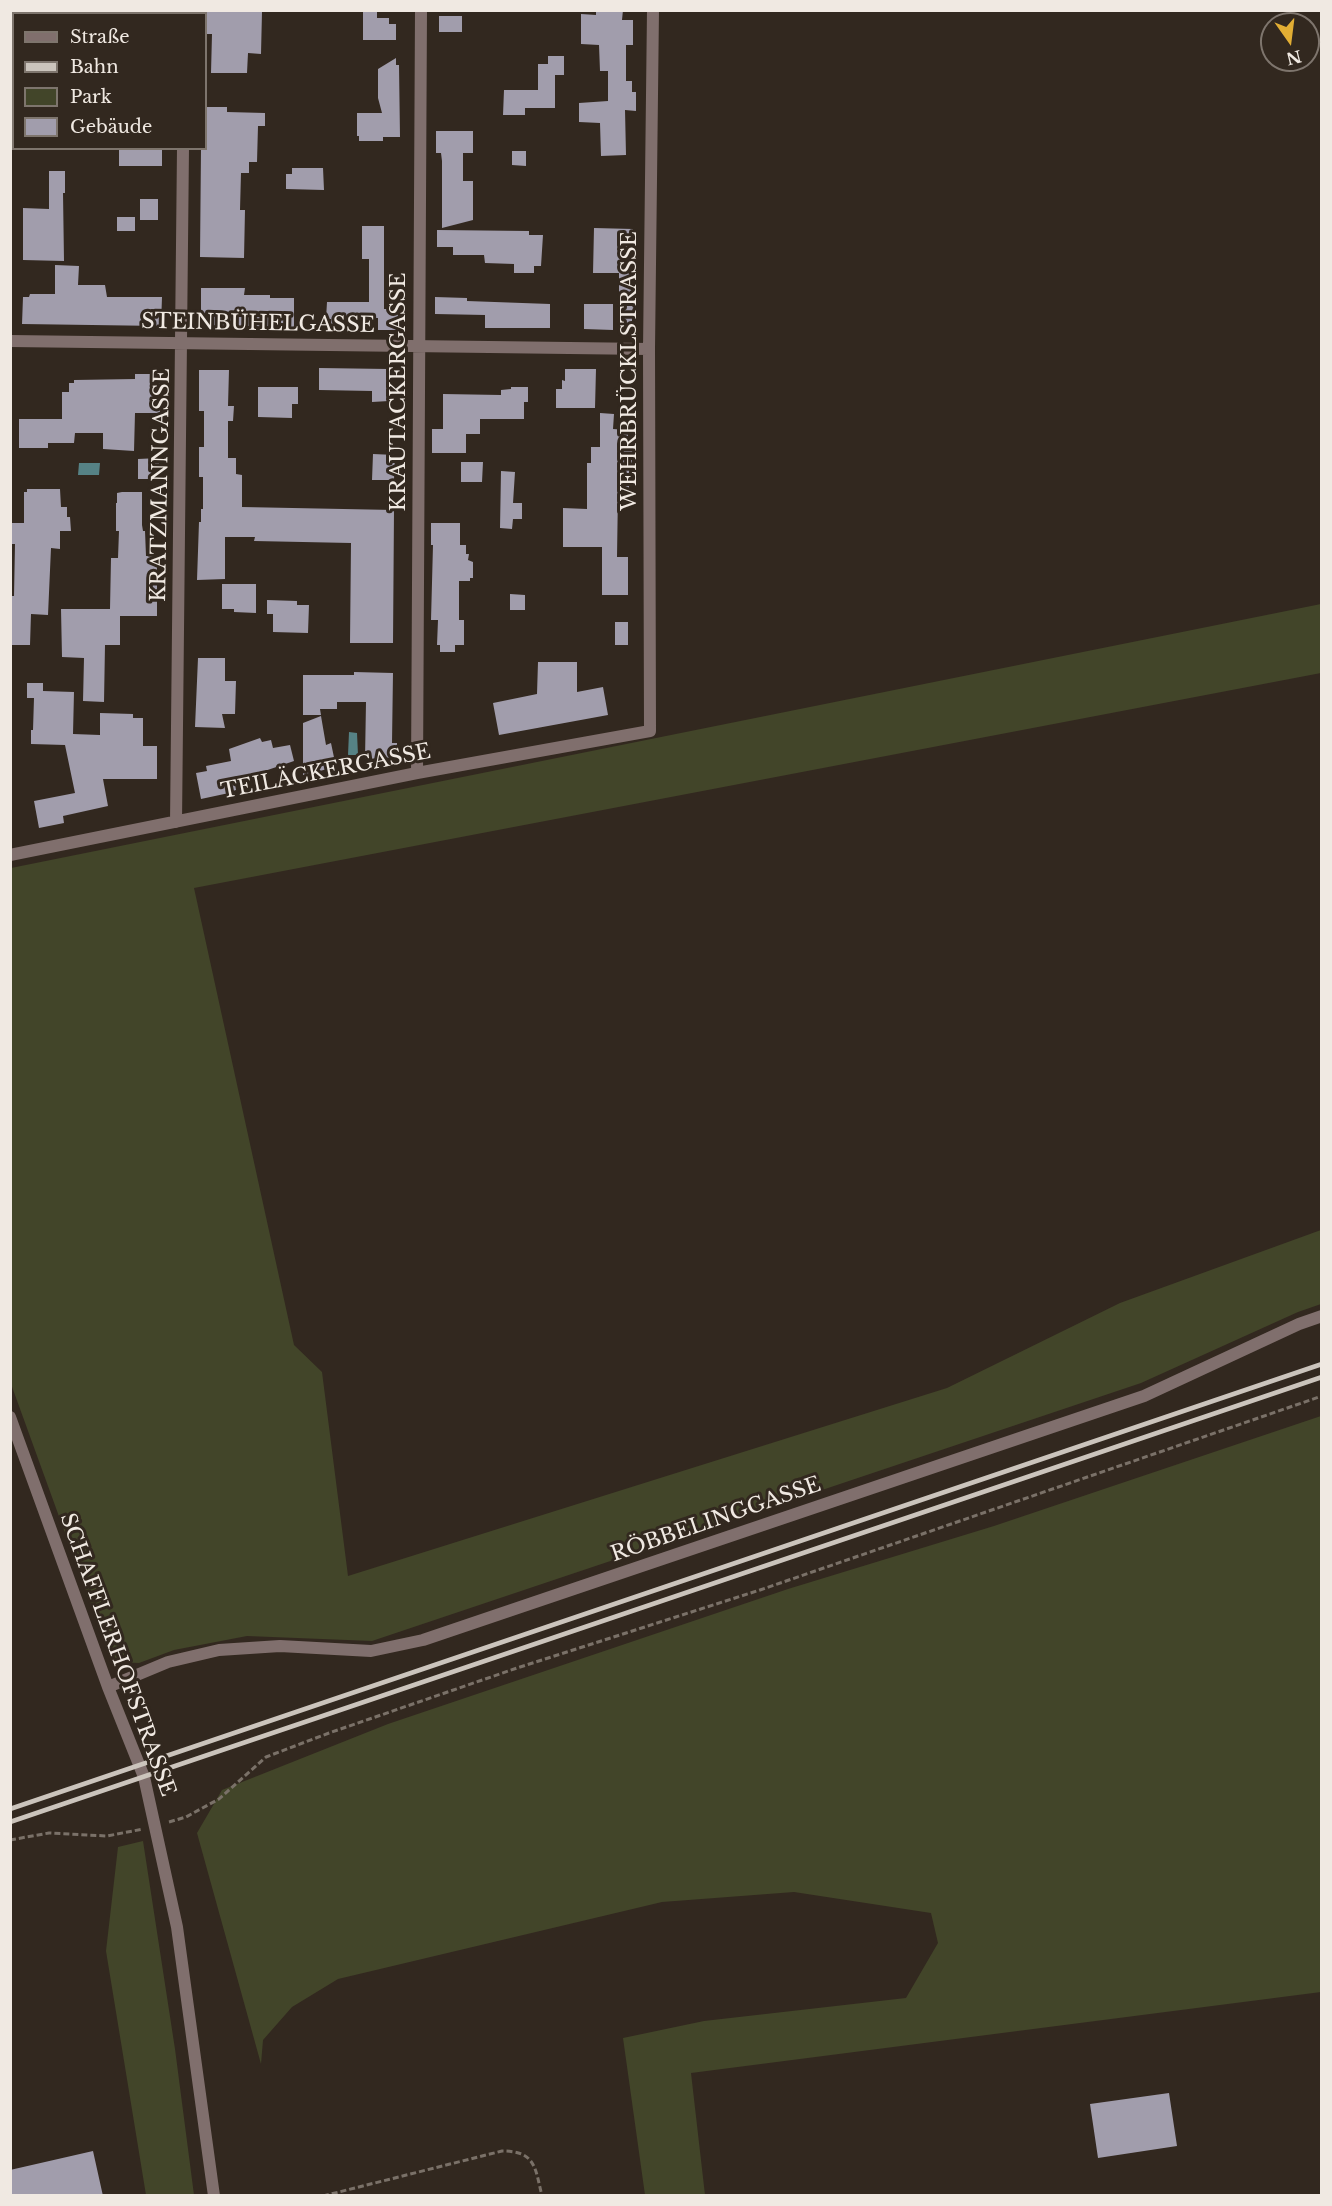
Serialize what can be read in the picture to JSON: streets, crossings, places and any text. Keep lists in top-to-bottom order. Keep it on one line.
{"streets":{"street":["STEINBÜHELGASSE","WEHRBRÜCKLSTRASSE","KRAUTACKERGASSE","KRATZMANNGASSE","TEILÄCKERGASSE","RÖBBELINGGASSE","SCHAFFLERHOFSTRASSE"]},"crossings":[["STEINBÜHELGASSE","WEHRBRÜCKLSTRASSE"],["STEINBÜHELGASSE","KRAUTACKERGASSE"],["STEINBÜHELGASSE","KRATZMANNGASSE"],["WEHRBRÜCKLSTRASSE","TEILÄCKERGASSE"],["KRAUTACKERGASSE","TEILÄCKERGASSE"],["KRATZMANNGASSE","TEILÄCKERGASSE"],["RÖBBELINGGASSE","SCHAFFLERHOFSTRASSE"]],"legend":["Straße","Bahn","Park","Gebäude"],"north":"bottom"}
